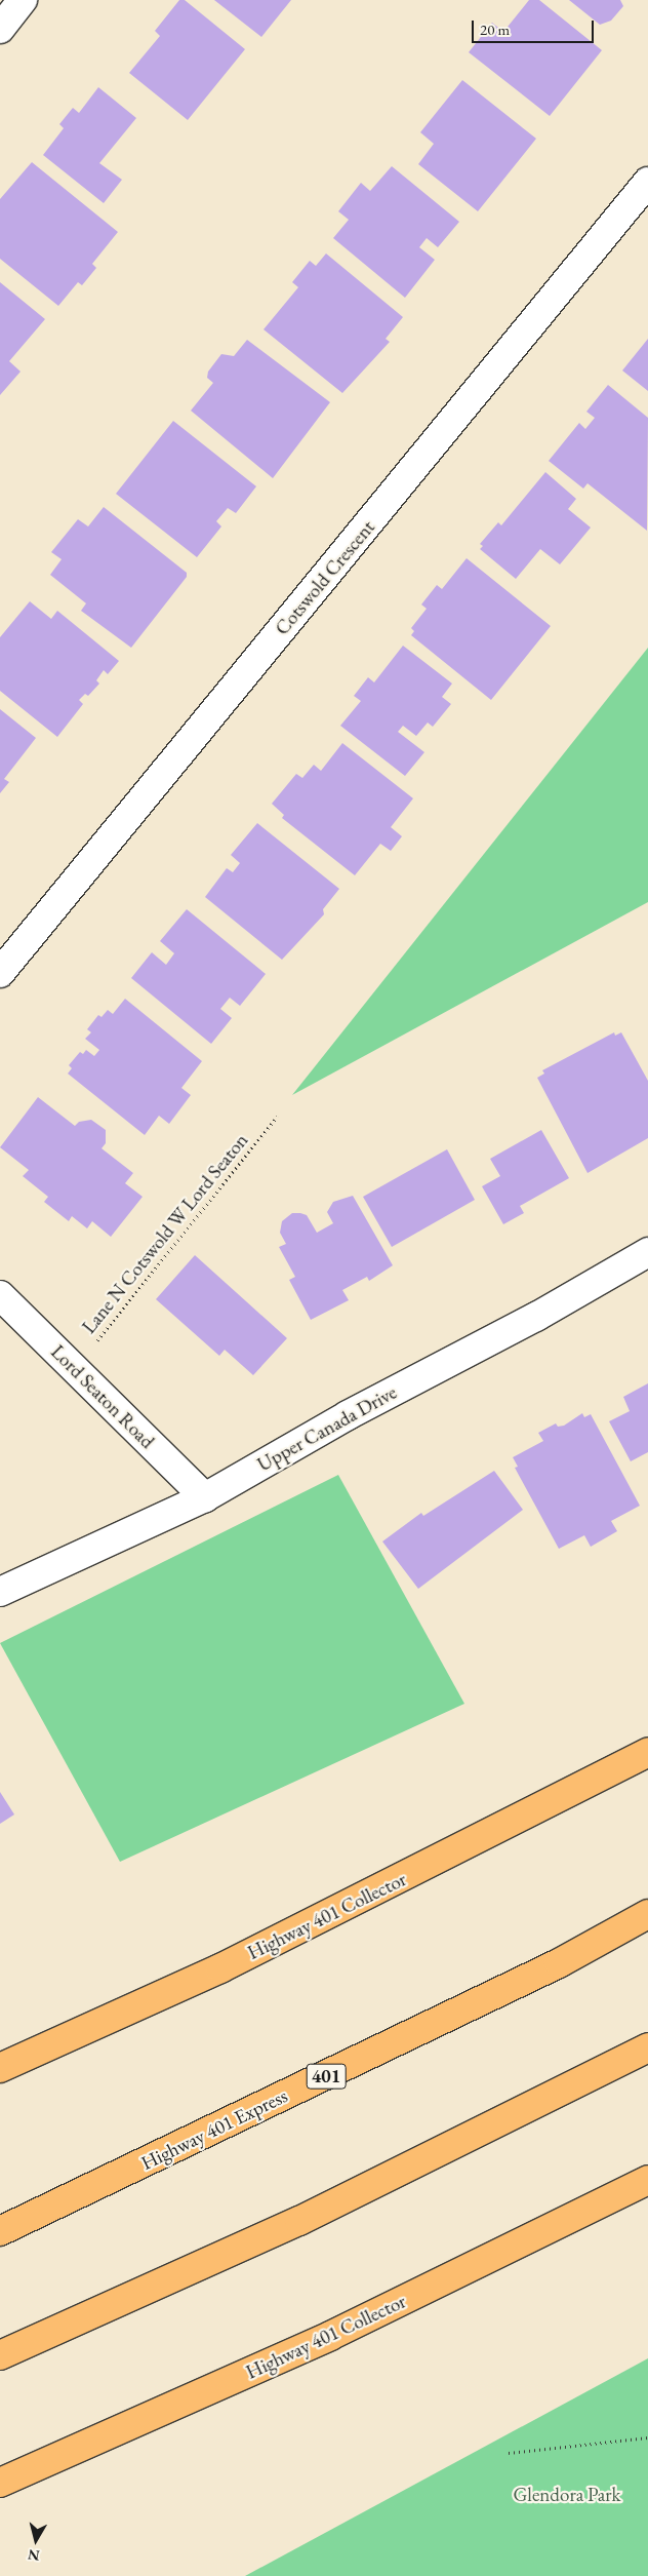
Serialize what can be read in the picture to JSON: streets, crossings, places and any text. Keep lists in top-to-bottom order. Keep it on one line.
{"streets":{"highway":["Highway 401 Collector","401","Highway 401 Express"],"street":["Cotswold Crescent","Lord Seaton Road","Upper Canada Drive"],"path":["Lane N Cotswold W Lord Seaton"]},"crossings":[["Lane N Cotswold W Lord Seaton","Lord Seaton Road"],["Lord Seaton Road","Upper Canada Drive"]],"parks":["Glendora Park"],"scale_bar":"20 m","north":"bottom"}
